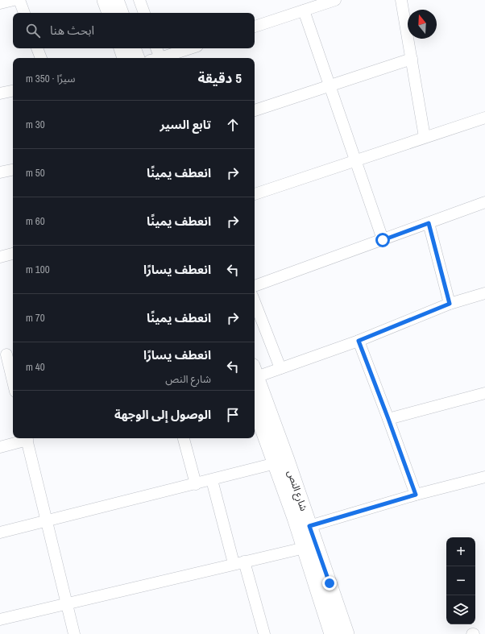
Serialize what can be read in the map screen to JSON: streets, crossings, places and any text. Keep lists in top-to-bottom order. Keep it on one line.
{"streets":{"main road":["شارع النص"]},"north":"top","page":{"search":"ابحث هنا","heading":["5 دقيقة","سيرًا · 350 m"],"list":[["تابع السير","30 m"],["انعطف يمينًا","50 m"],["انعطف يمينًا","60 m"],["انعطف يسارًا","100 m"],["انعطف يمينًا","70 m"],["انعطف يسارًا","شارع النص","40 m"],"الوصول إلى الوجهة"],"map_buttons":["+","−"]}}
